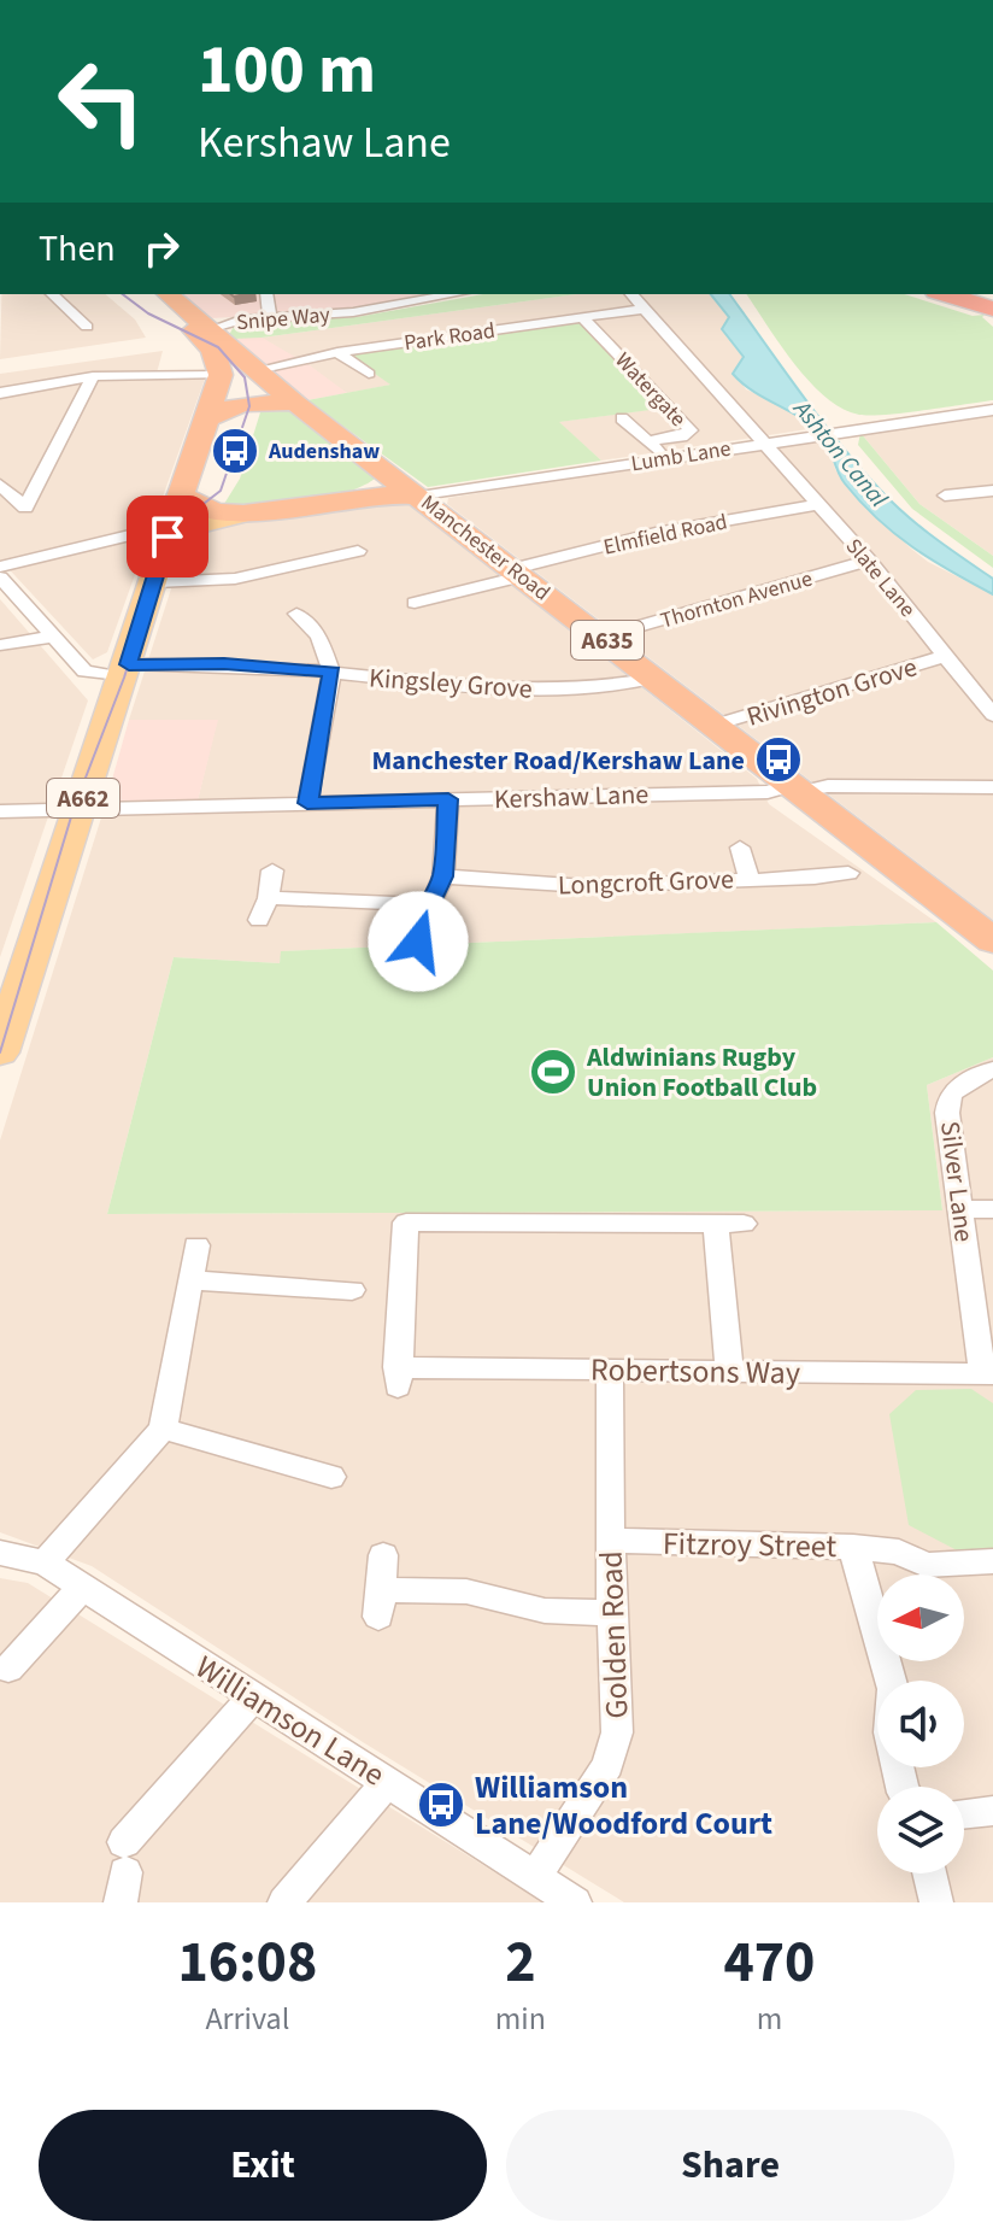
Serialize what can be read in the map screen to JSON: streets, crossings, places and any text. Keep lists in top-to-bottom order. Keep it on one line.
{"streets":{"highway":["Lumb Lane","Manchester Road","A635"],"main road":["A662"],"street":["Snipe Way","Park Road","Watergate","Elmfield Road","Slate Lane","Thornton Avenue","Kingsley Grove","Rivington Grove","Kershaw Lane","Longcroft Grove","Silver Lane","Robertsons Way","Fitzroy Street","Golden Road","Williamson Lane"]},"crossings":[["Park Road","Watergate"],["Watergate","Lumb Lane"],["Lumb Lane","Manchester Road"],["Lumb Lane","Slate Lane"],["Lumb Lane","A662"],["Elmfield Road","Manchester Road"],["Elmfield Road","Slate Lane"],["Manchester Road","Thornton Avenue"],["Manchester Road","Kingsley Grove"],["Manchester Road","Rivington Grove"],["Manchester Road","Kershaw Lane"],["Slate Lane","Thornton Avenue"],["Slate Lane","Rivington Grove"],["Kingsley Grove","A662"],["Kershaw Lane","A662"],["Silver Lane","Robertsons Way"],["Robertsons Way","Golden Road"],["Fitzroy Street","Golden Road"],["Golden Road","Williamson Lane"]],"water":["Ashton Canal"],"places":{"bus stop":["Audenshaw","Manchester Road/Kershaw Lane","Williamson Lane/Woodford Court"],"sports":["Aldwinians Rugby Union Football Club"]},"north":"left","page":{"turn":["100 m","Kershaw Lane"],"then":"Then","eta":["16:08","Arrival","2","min","470","m"],"buttons":["Exit","Share"]}}
